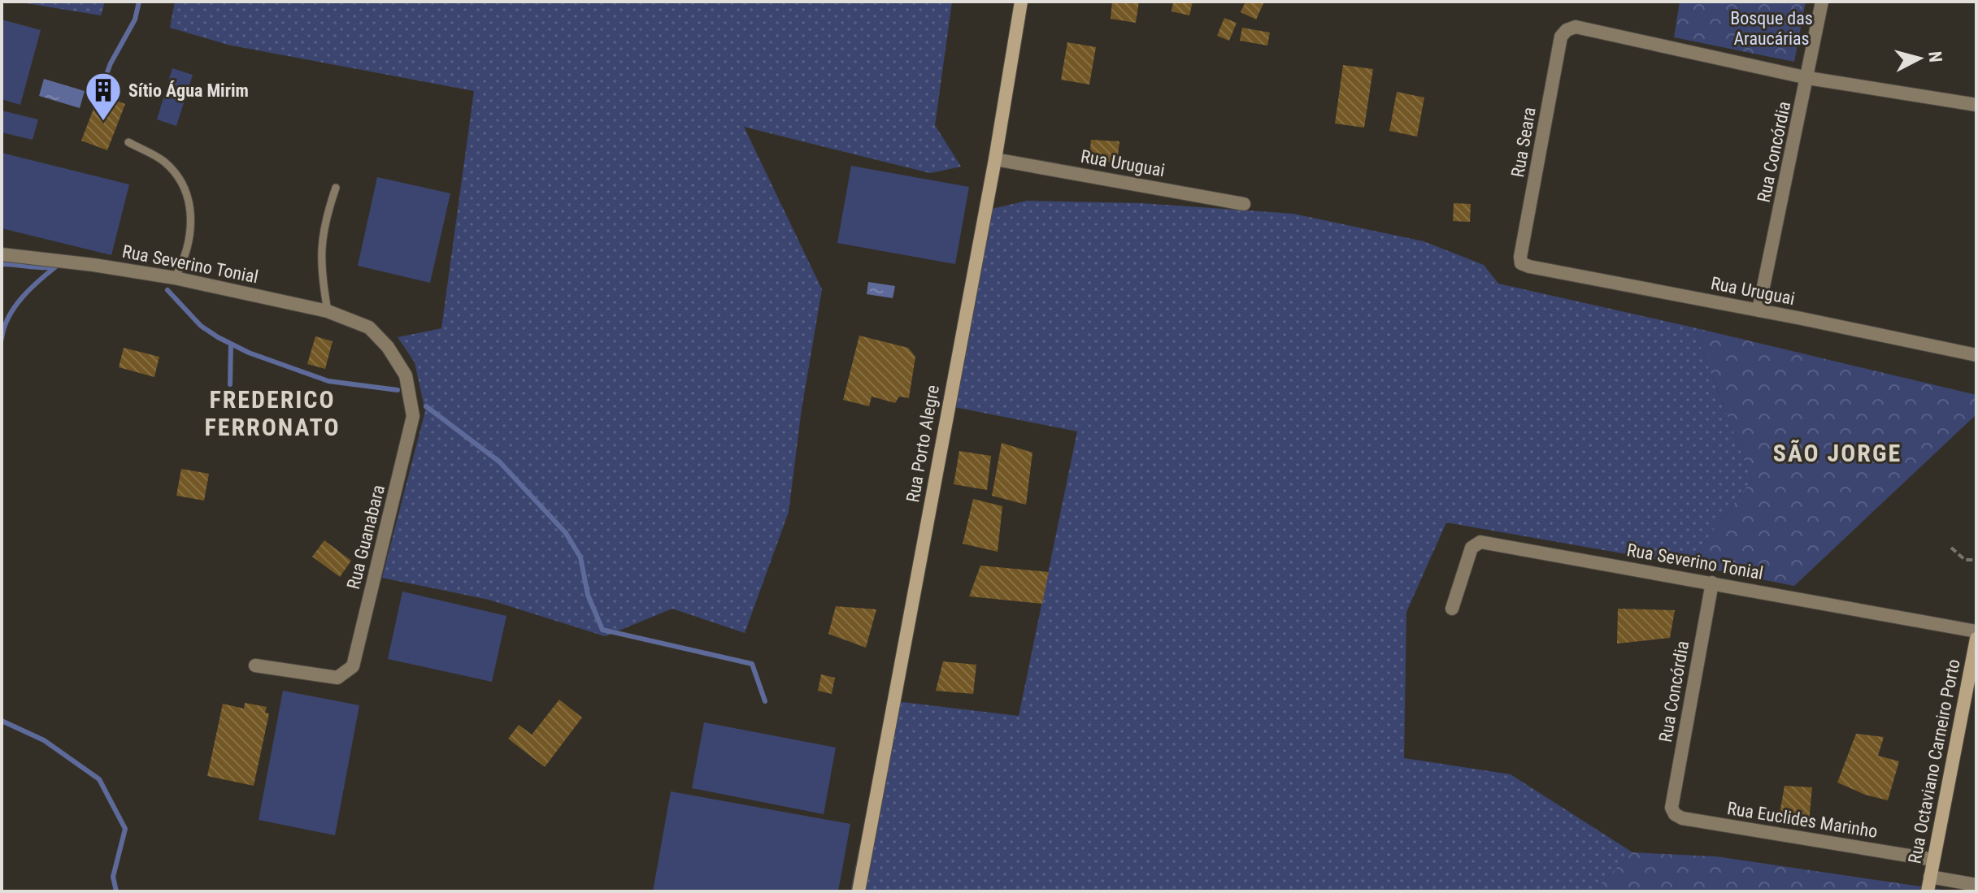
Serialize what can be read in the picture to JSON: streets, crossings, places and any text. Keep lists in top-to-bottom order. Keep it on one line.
{"streets":{"street":["Rua Seara","Rua Concórdia","Rua Uruguai","Rua Severino Tonial","Rua Porto Alegre","Rua Guanabara","Rua Octaviano Carneiro Porto","Rua Euclides Marinho"]},"crossings":[["Rua Seara","Rua Concórdia"],["Rua Seara","Rua Uruguai"],["Rua Concórdia","Rua Uruguai"],["Rua Concórdia","Rua Severino Tonial"],["Rua Concórdia","Rua Euclides Marinho"],["Rua Uruguai","Rua Porto Alegre"],["Rua Severino Tonial","Rua Guanabara"],["Rua Octaviano Carneiro Porto","Rua Euclides Marinho"]],"districts":["FREDERICO FERRONATO","SÃO JORGE"],"parks":["Bosque das Araucárias"],"places":{"building":["Sítio Água Mirim"]},"north":"right"}
